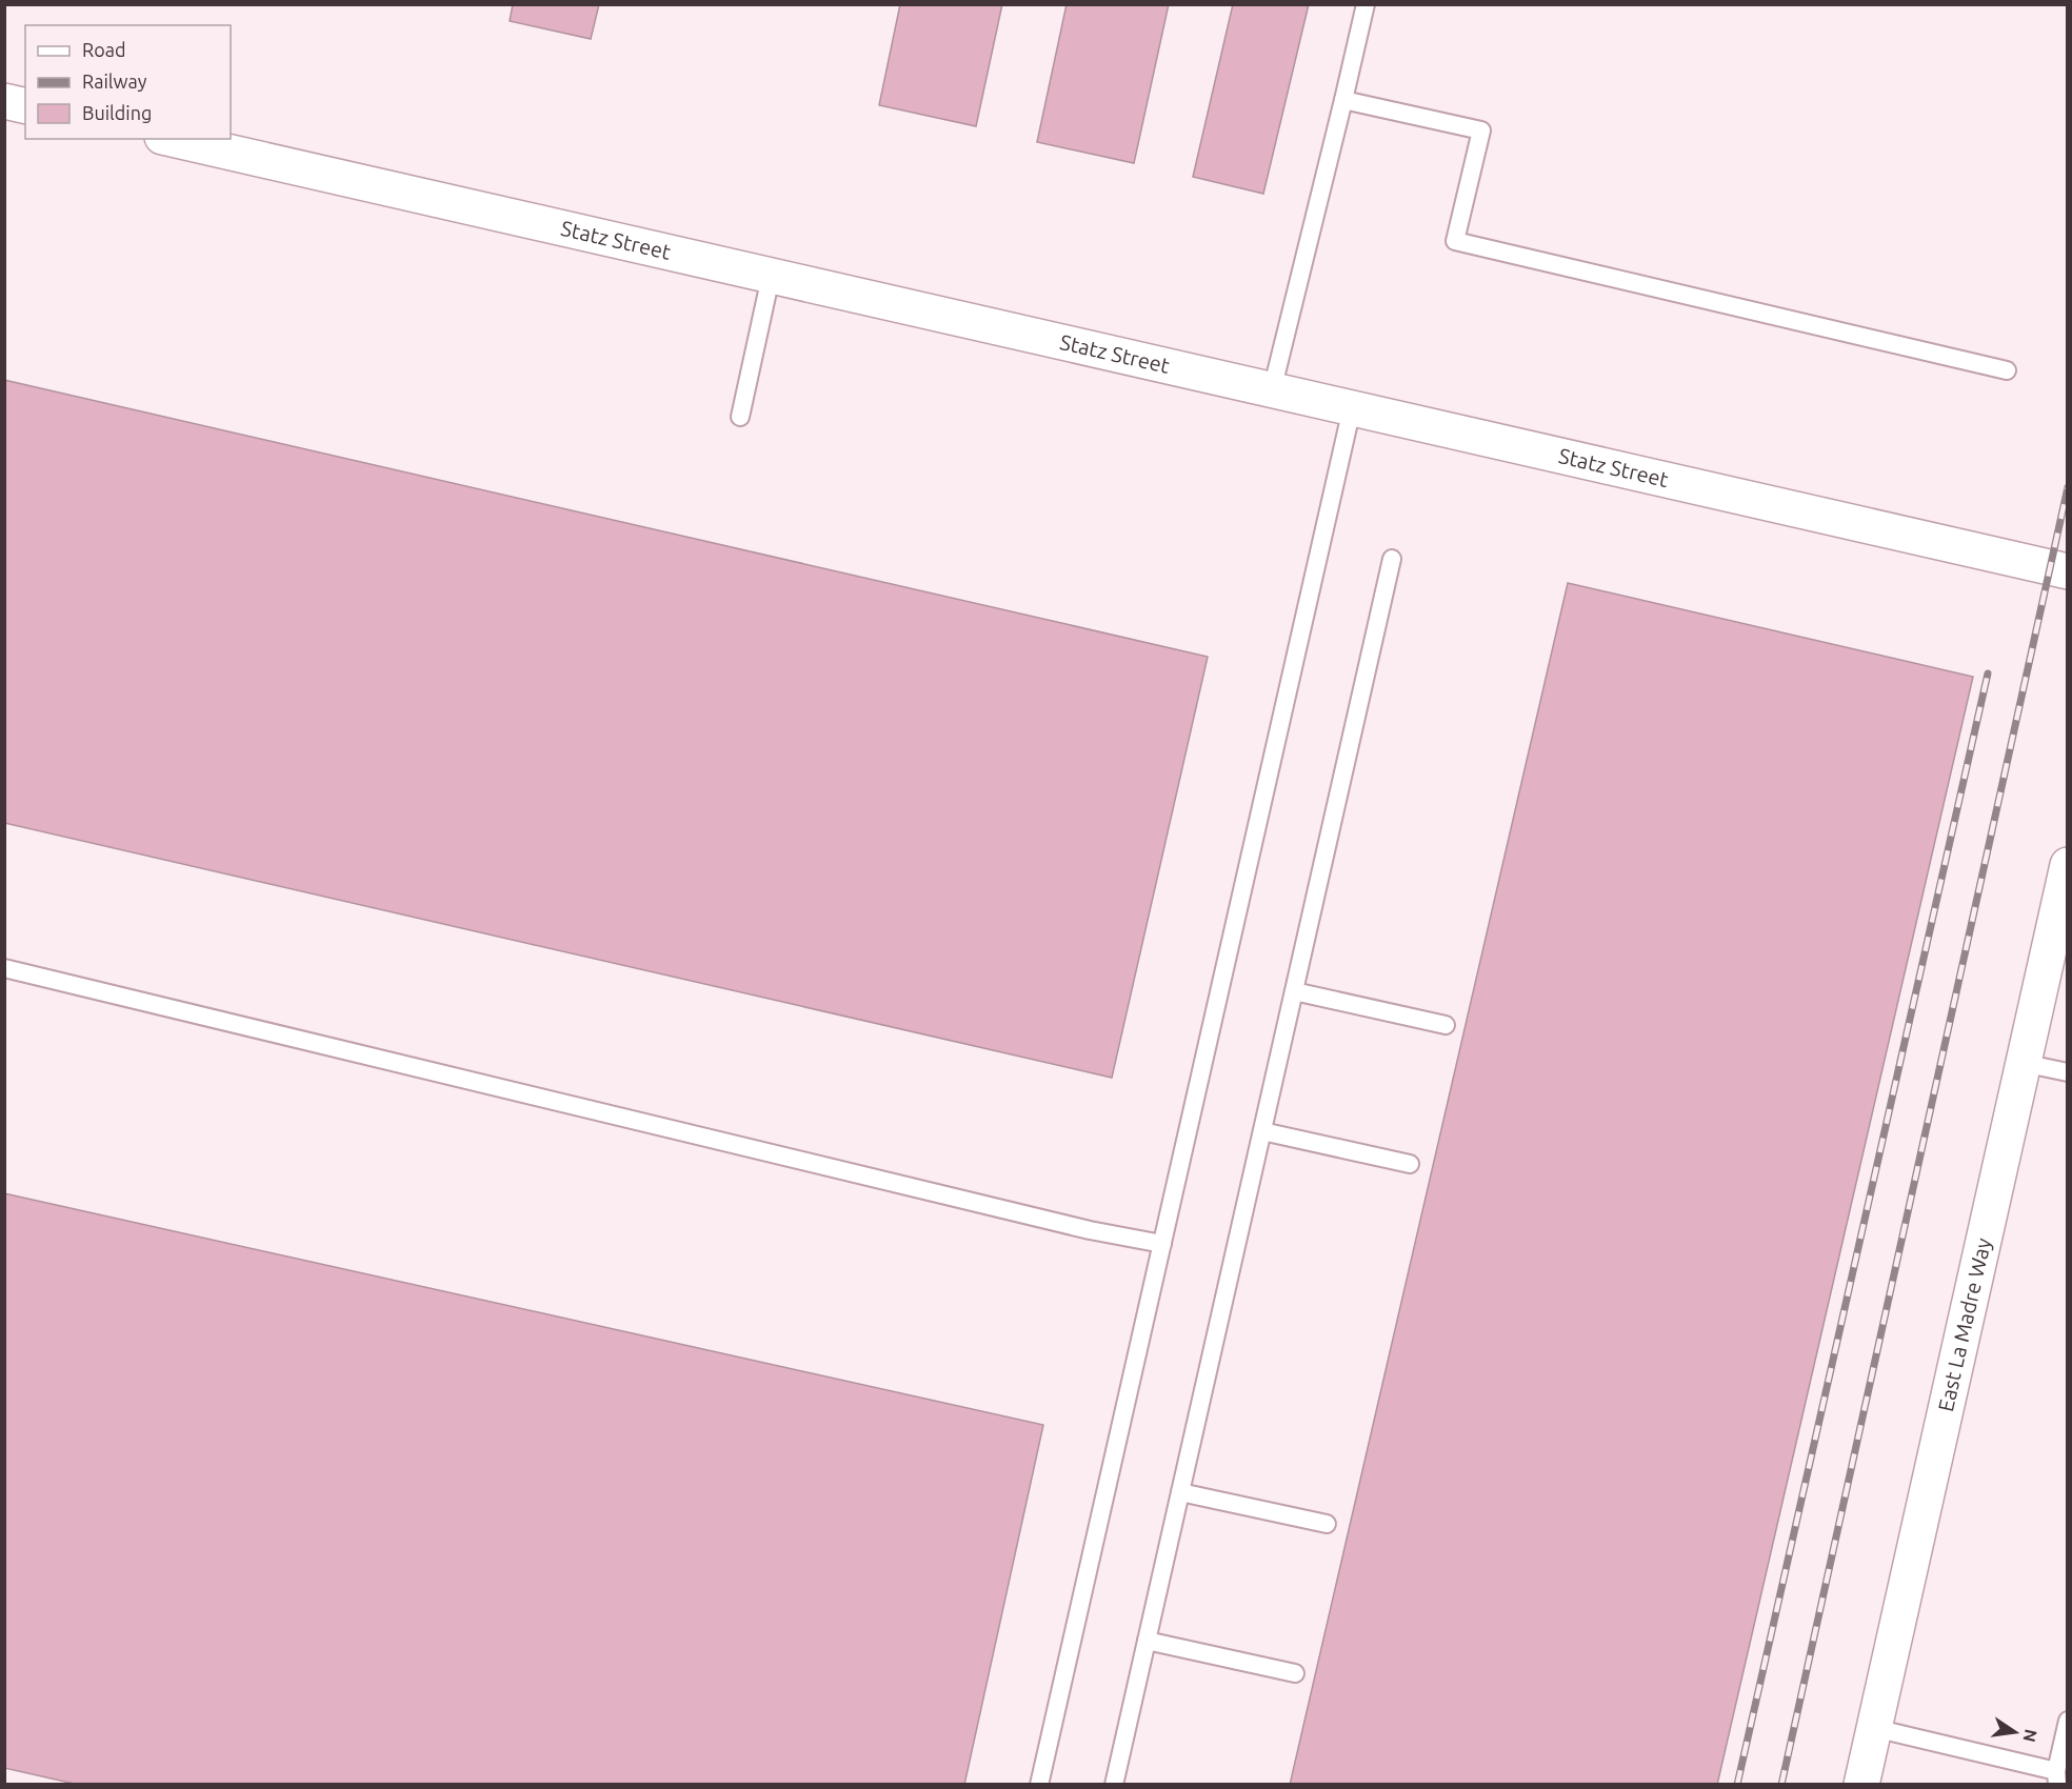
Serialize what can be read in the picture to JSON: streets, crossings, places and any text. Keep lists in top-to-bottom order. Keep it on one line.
{"streets":{"street":["Statz Street","East La Madre Way"]},"legend":["Road","Railway","Building"],"north":"right"}
